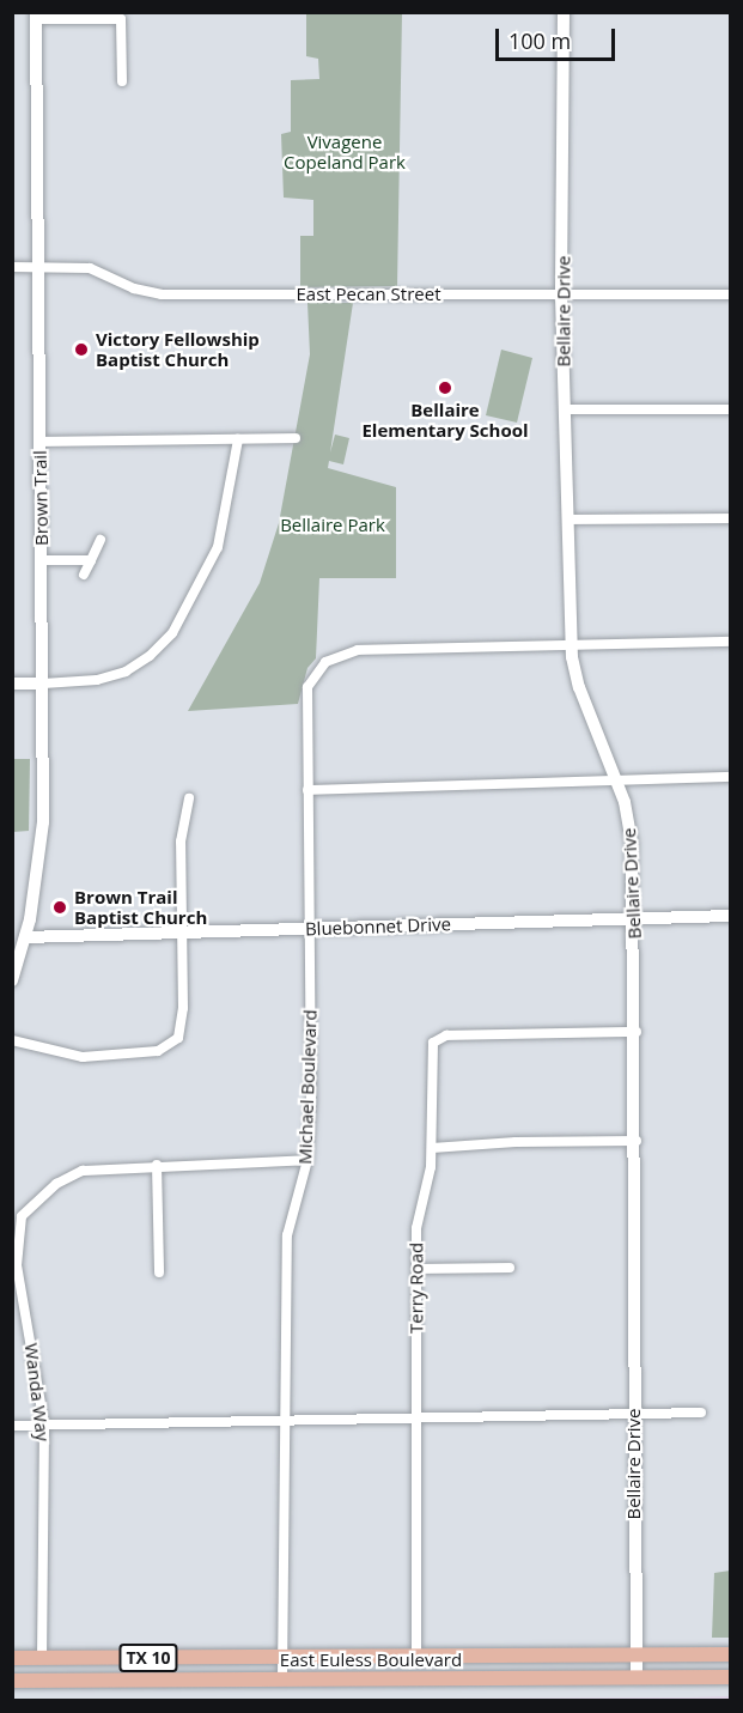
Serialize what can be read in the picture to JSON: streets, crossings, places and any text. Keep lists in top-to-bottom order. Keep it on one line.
{"streets":{"main road":["TX 10","East Euless Boulevard"],"street":["East Pecan Street","Bellaire Drive","Brown Trail","Bluebonnet Drive","Michael Boulevard","Terry Road","Wanda Way"]},"crossings":[["East Pecan Street","Bellaire Drive"],["East Pecan Street","Brown Trail"],["Bellaire Drive","Bluebonnet Drive"],["Bellaire Drive","Michael Boulevard"],["Bellaire Drive","Terry Road"],["Bellaire Drive","East Euless Boulevard"],["Brown Trail","Bluebonnet Drive"],["Bluebonnet Drive","Michael Boulevard"],["Michael Boulevard","Wanda Way"],["Michael Boulevard","East Euless Boulevard"],["Terry Road","East Euless Boulevard"],["Wanda Way","East Euless Boulevard"]],"parks":["Vivagene Copeland Park","Bellaire Park"],"places":["Victory Fellowship Baptist Church","Bellaire Elementary School","Brown Trail Baptist Church"],"scale_bar":"100 m"}
